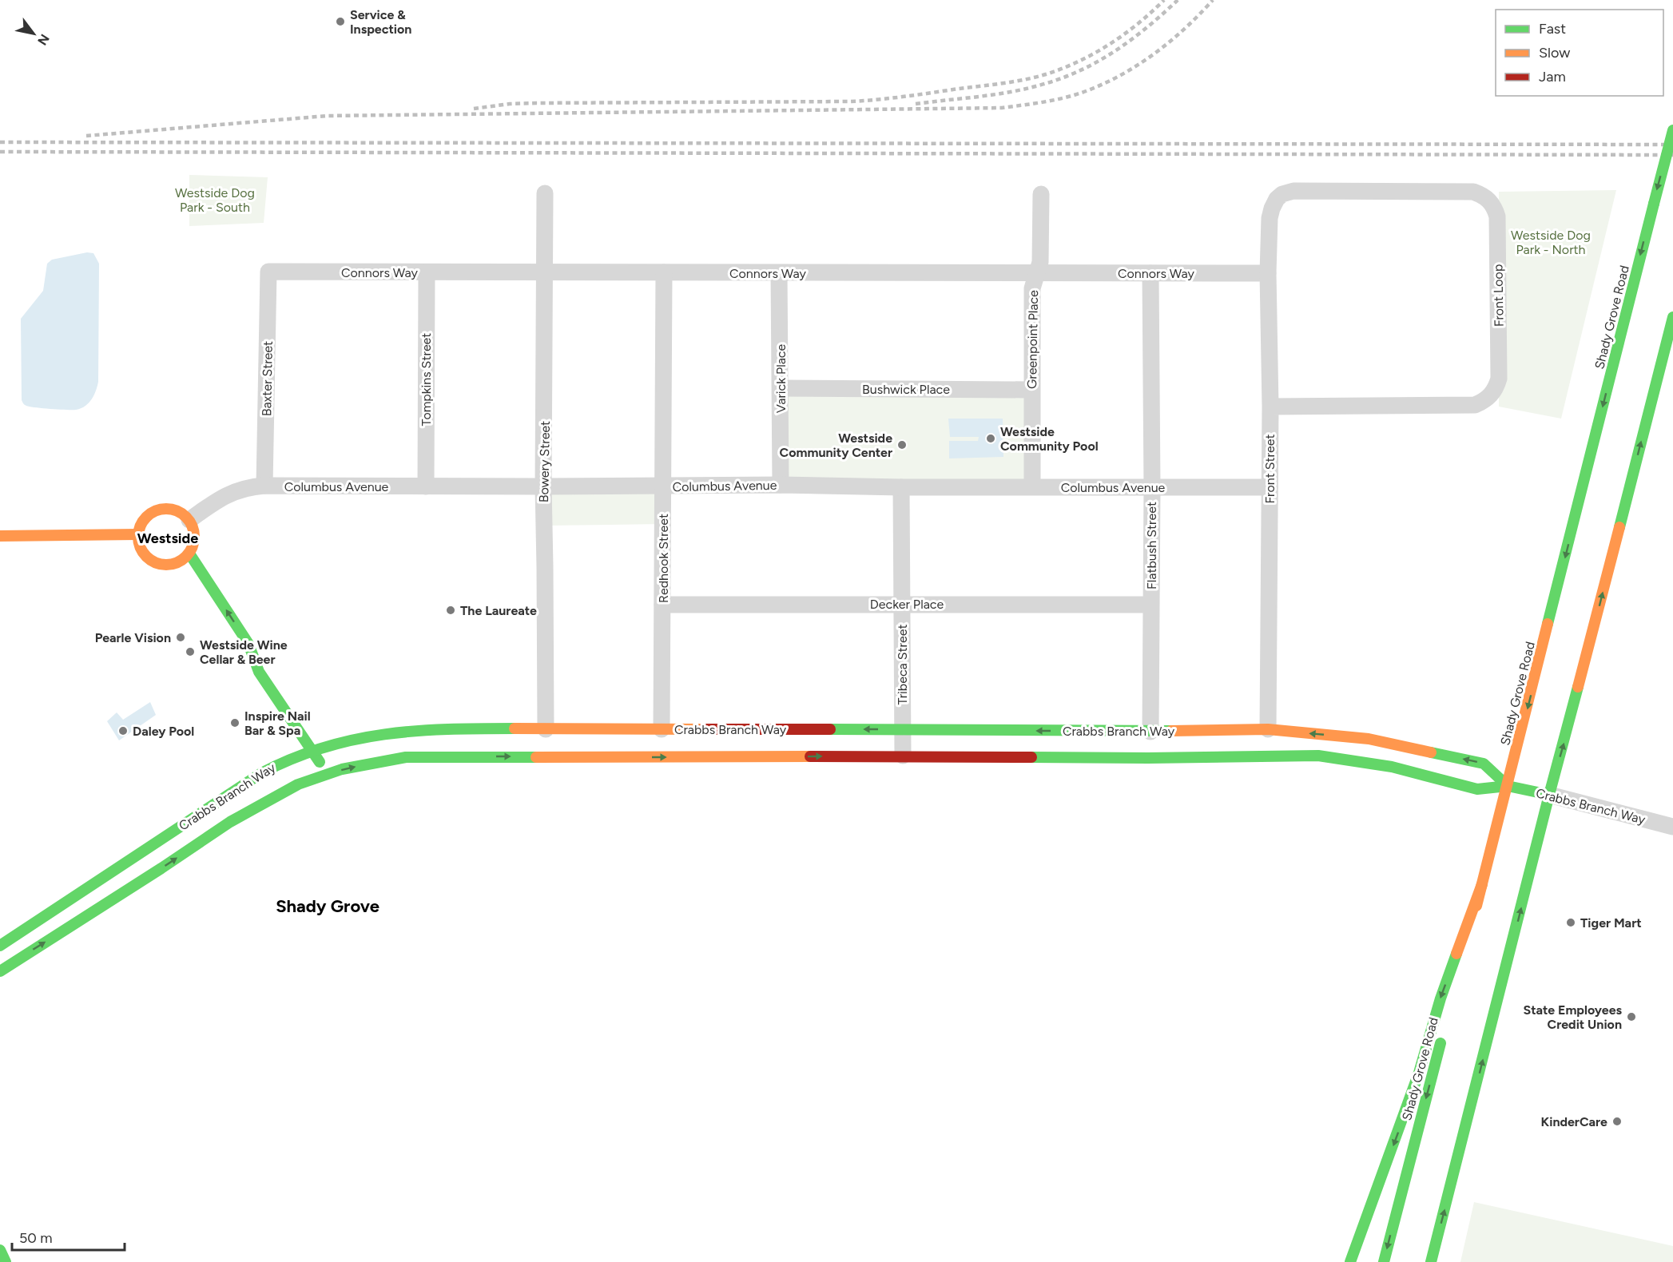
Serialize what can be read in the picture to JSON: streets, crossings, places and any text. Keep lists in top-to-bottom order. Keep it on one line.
{"streets":{"main road":["Shady Grove Road","Crabbs Branch Way"],"street":["Connors Way","Front Loop","Greenpoint Place","Baxter Street","Varick Place","Tompkins Street","Bushwick Place","Bowery Street","Front Street","Columbus Avenue","Flatbush Street","Redhook Street","Decker Place","Tribeca Street"]},"crossings":[["Connors Way","Greenpoint Place"],["Connors Way","Baxter Street"],["Connors Way","Varick Place"],["Connors Way","Tompkins Street"],["Connors Way","Bowery Street"],["Connors Way","Front Street"],["Connors Way","Flatbush Street"],["Connors Way","Redhook Street"],["Front Loop","Front Street"],["Shady Grove Road","Crabbs Branch Way"],["Greenpoint Place","Bushwick Place"],["Greenpoint Place","Columbus Avenue"],["Baxter Street","Columbus Avenue"],["Varick Place","Bushwick Place"],["Varick Place","Columbus Avenue"],["Tompkins Street","Columbus Avenue"],["Bowery Street","Columbus Avenue"],["Bowery Street","Crabbs Branch Way"],["Front Street","Columbus Avenue"],["Front Street","Crabbs Branch Way"],["Columbus Avenue","Flatbush Street"],["Columbus Avenue","Redhook Street"],["Columbus Avenue","Tribeca Street"],["Flatbush Street","Decker Place"],["Flatbush Street","Crabbs Branch Way"],["Redhook Street","Decker Place"],["Redhook Street","Crabbs Branch Way"],["Decker Place","Tribeca Street"],["Tribeca Street","Crabbs Branch Way"]],"districts":["Westside","Shady Grove"],"parks":["Westside Dog Park - South","Westside Dog Park - North"],"places":["Service & Inspection","Westside Community Pool","Westside Community Center","The Laureate","Pearle Vision","Westside Wine Cellar & Beer","Inspire Nail Bar & Spa","Daley Pool","Tiger Mart","State Employees Credit Union","KinderCare"],"legend":["Fast","Slow","Jam"],"scale_bar":"50 m","north":"bottom right"}
